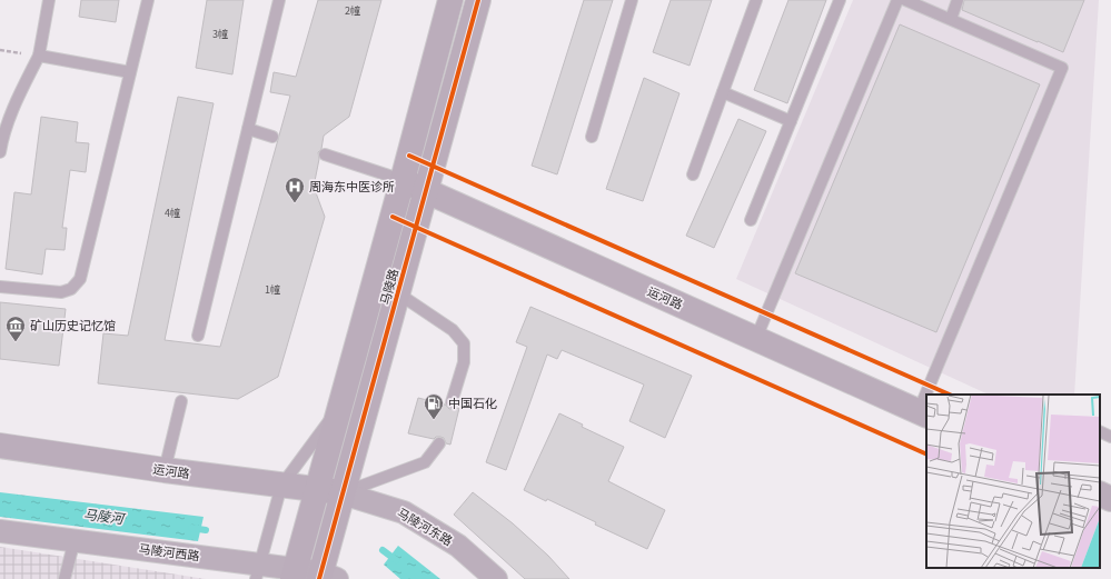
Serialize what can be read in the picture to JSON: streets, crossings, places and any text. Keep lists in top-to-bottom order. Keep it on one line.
{"streets":{"street":["马陵路","运河路","马陵河东路","马陵河西路"]},"crossings":[["马陵路","运河路"],["马陵路","马陵河东路"],["马陵路","马陵河西路"],["运河路","马陵河东路"]],"water":["马陵河"],"places":{"hospital":["周海东中医诊所"],"museum":["矿山历史记忆馆"],"fuel station":["中国石化"]},"house_numbers":["2幢","3幢","4幢","1幢"]}
